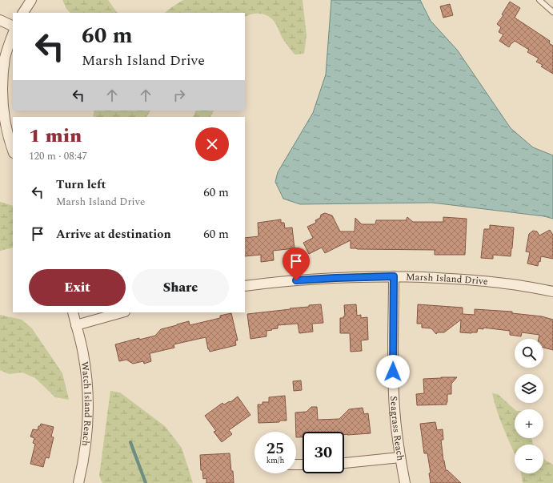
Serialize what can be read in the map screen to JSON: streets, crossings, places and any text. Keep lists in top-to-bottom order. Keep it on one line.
{"streets":{"street":["Marsh Island Drive","Watch Island Reach","Seagrass Reach"]},"crossings":[["Marsh Island Drive","Seagrass Reach"]],"page":{"turn":["60 m","Marsh Island Drive"],"heading":["1 min","120 m · 08:47"],"list":[{"name":"Turn left","note":"Marsh Island Drive","value":"60 m"},{"name":"Arrive at destination","value":"60 m"}],"buttons":["Exit","Share"],"map_buttons":["+","−"],"speed":"25 km/h","limit":"30"}}
